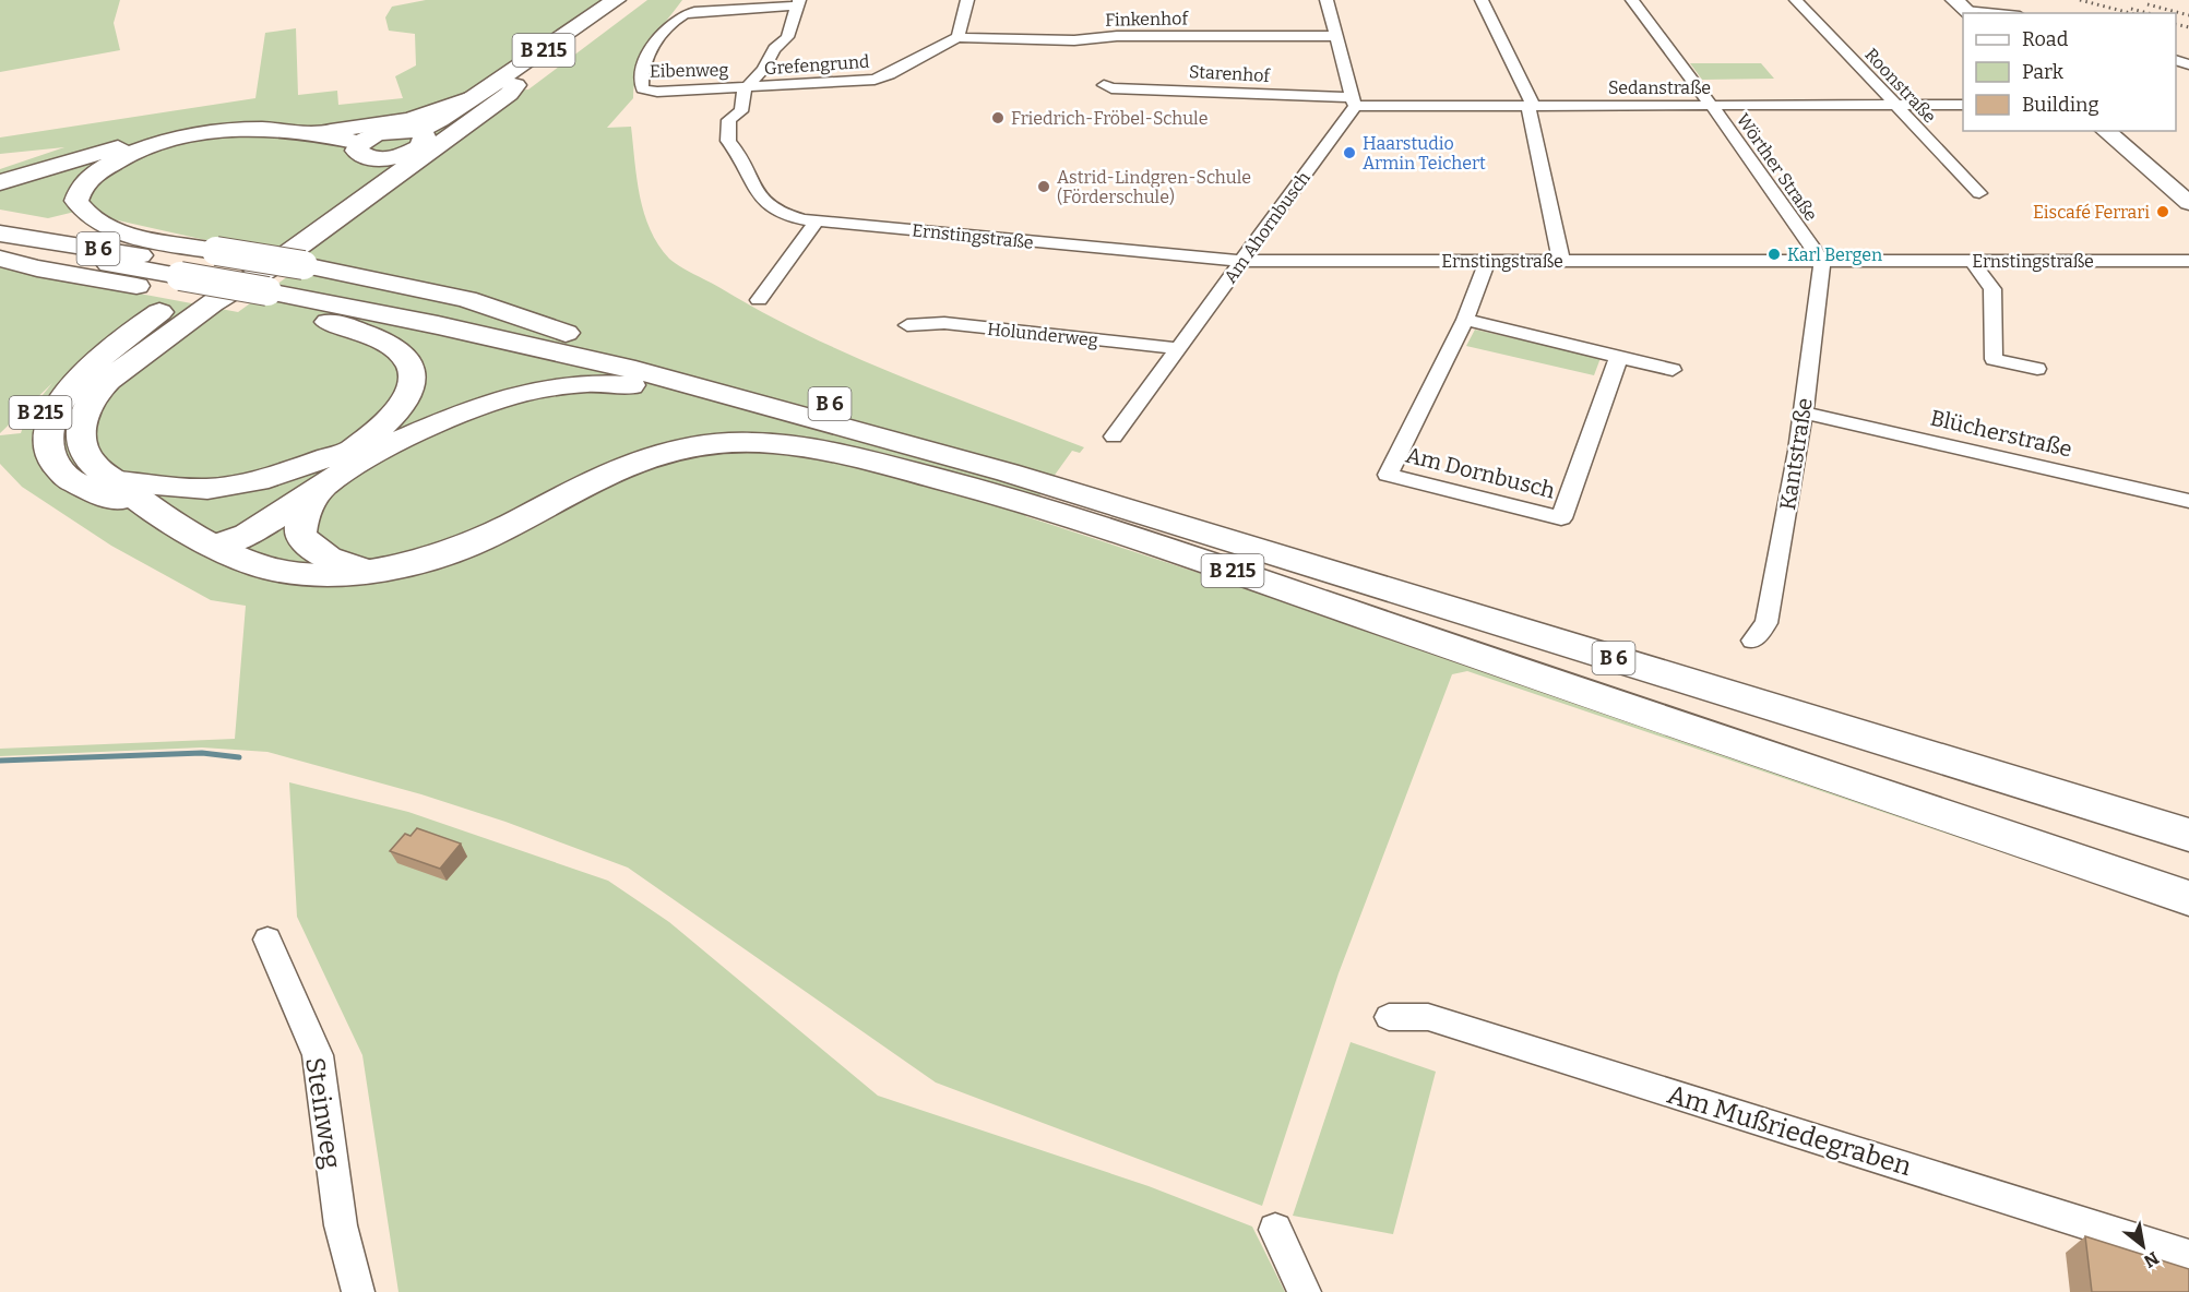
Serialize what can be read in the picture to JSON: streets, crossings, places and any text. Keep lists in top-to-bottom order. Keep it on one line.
{"streets":{"main road":["B 215","B 6"],"street":["Finkenhof","Grefengrund","Eibenweg","Starenhof","Roonstraße","Sedanstraße","Wörther Straße","Am Ahornbusch","Ernstingstraße","Holunderweg","Blücherstraße","Kantstraße","Am Dornbusch","Steinweg","Am Mußriedegraben"]},"crossings":[["Finkenhof","Grefengrund"],["B 215","B 6"],["Grefengrund","Eibenweg"],["Grefengrund","Ernstingstraße"],["Eibenweg","Ernstingstraße"],["Starenhof","Sedanstraße"],["Starenhof","Am Ahornbusch"],["Roonstraße","Sedanstraße"],["Sedanstraße","Wörther Straße"],["Sedanstraße","Am Ahornbusch"],["Wörther Straße","Ernstingstraße"],["Wörther Straße","Kantstraße"],["Am Ahornbusch","Ernstingstraße"],["Am Ahornbusch","Holunderweg"],["Ernstingstraße","Kantstraße"],["Ernstingstraße","Am Dornbusch"],["Blücherstraße","Kantstraße"]],"places":["Friedrich-Fröbel-Schule","Haarstudio Armin Teichert","Astrid-Lindgren-Schule (Förderschule)","Eiscafé Ferrari","Karl Bergen"],"legend":["Road","Park","Building"],"north":"bottom right"}
